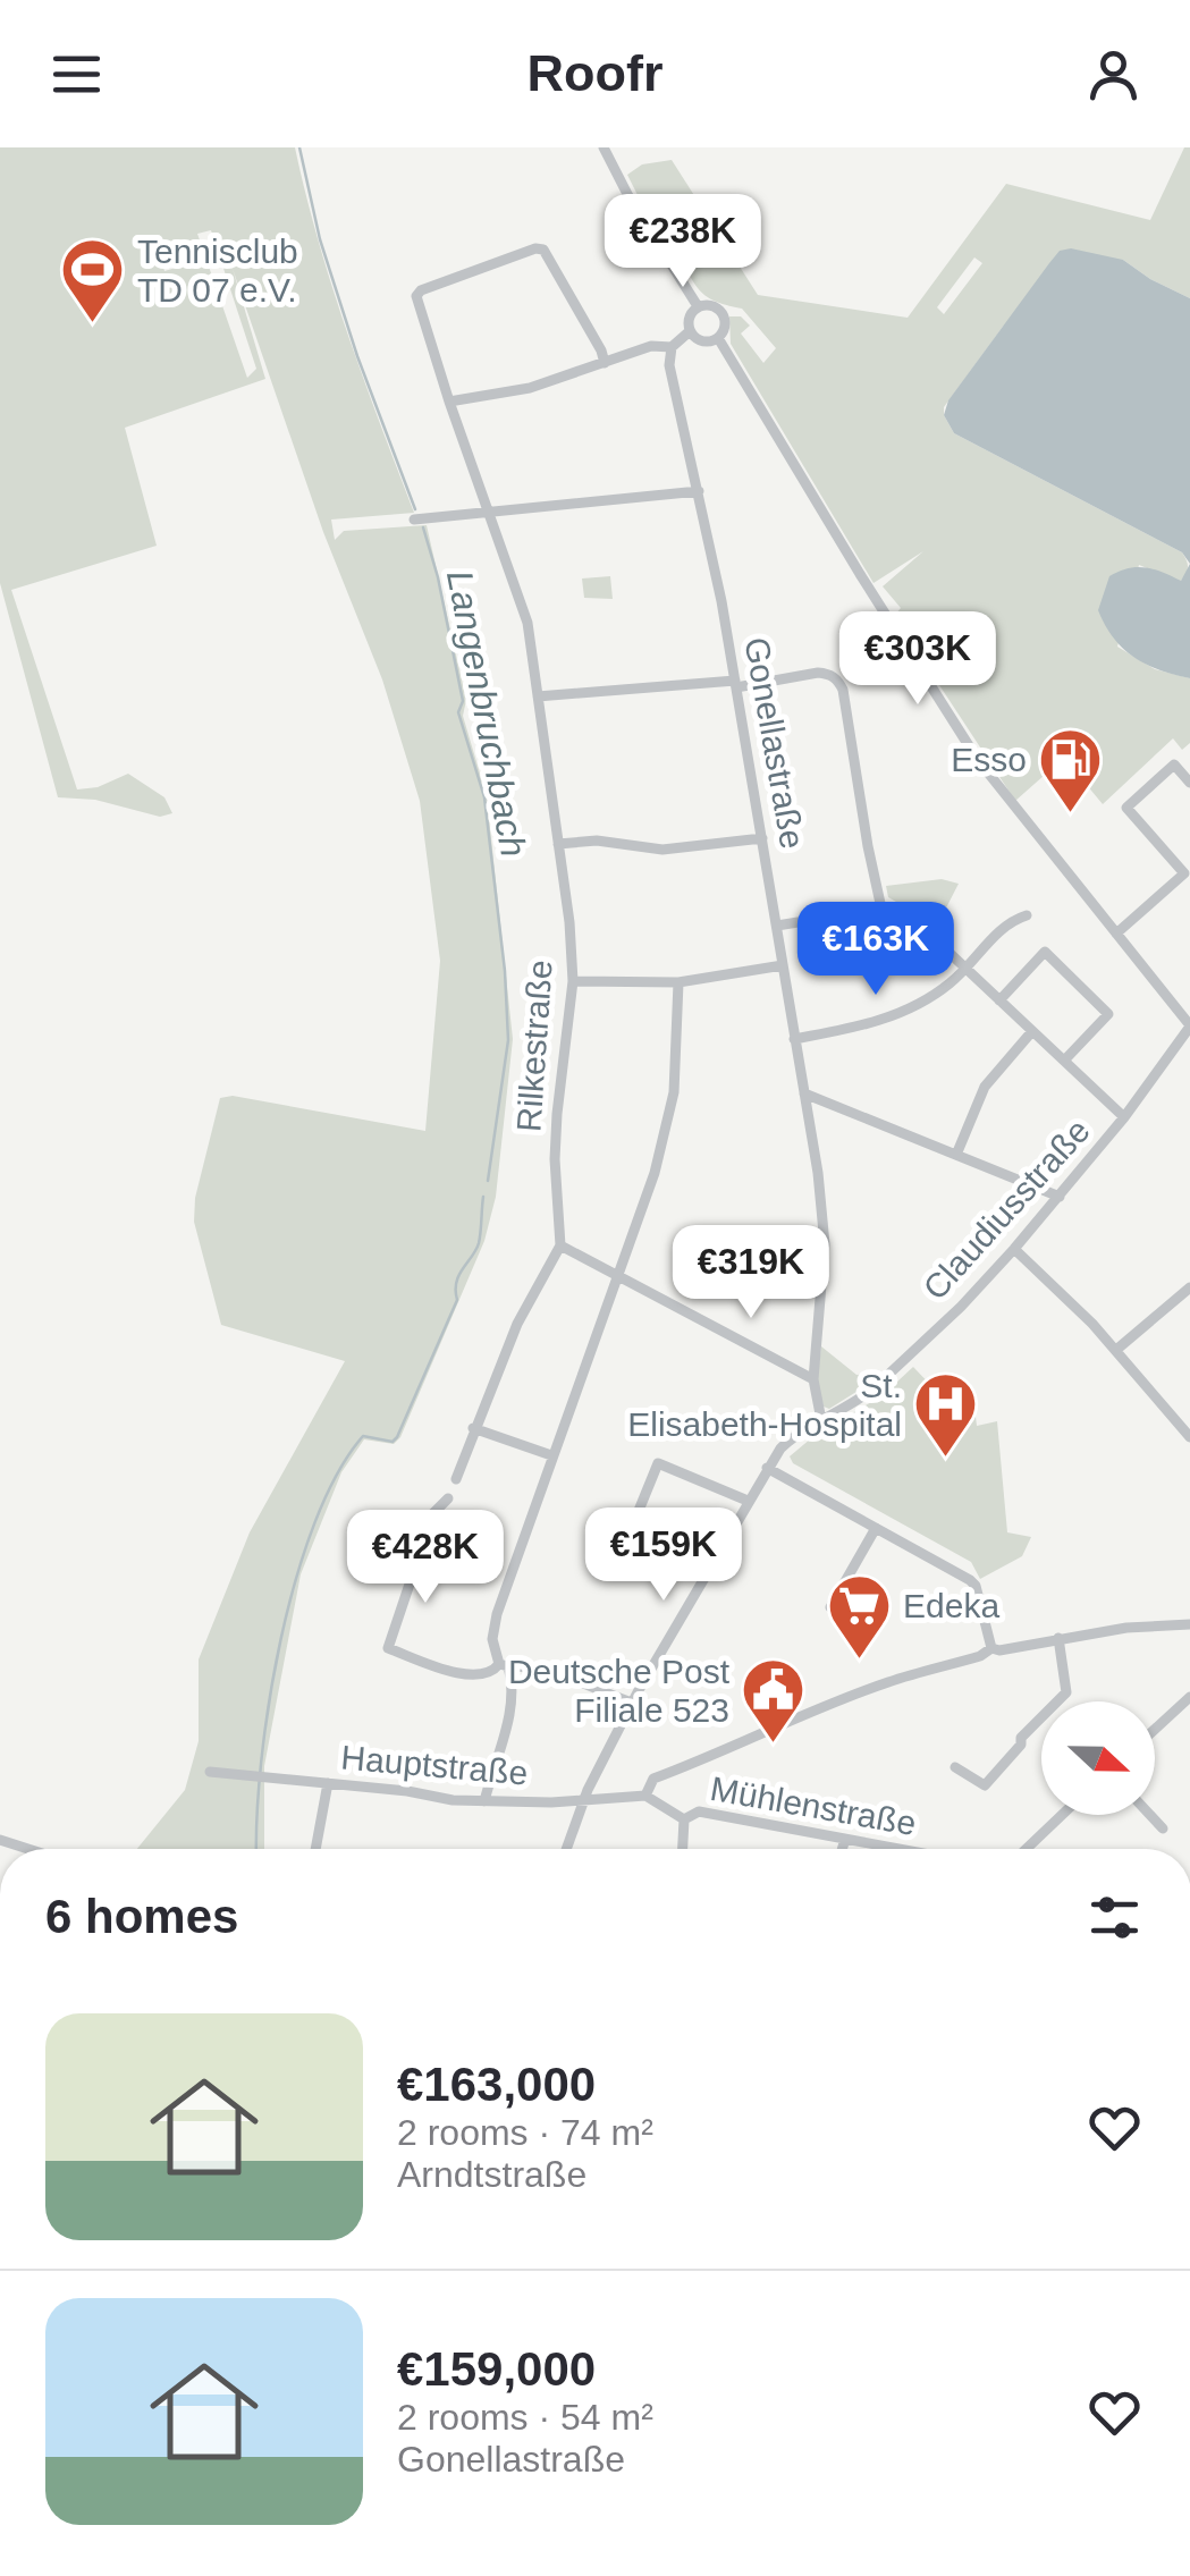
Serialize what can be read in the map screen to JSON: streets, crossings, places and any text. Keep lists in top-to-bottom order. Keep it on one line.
{"streets":{"street":["Gonellastraße","Rilkestraße","Claudiusstraße","Hauptstraße","Mühlenstraße"]},"crossings":[["Hauptstraße","Mühlenstraße"]],"water":["Langenbruchbach"],"places":{"sports":["Tennisclub TD 07 e.V."],"fuel station":["Esso"],"hospital":["St. Elisabeth-Hospital"],"supermarket":["Edeka"],"public building":["Deutsche Post Filiale 523"]},"north":"right","page":{"header":"Roofr","price":["€238K","€303K","€163K","€319K","€159K","€428K"],"heading":"6 homes","list":[{"name":"€163,000","note":"2 rooms · 74 m² · Arndtstraße"},{"name":"€159,000","note":"2 rooms · 54 m² · Gonellastraße"}]}}
